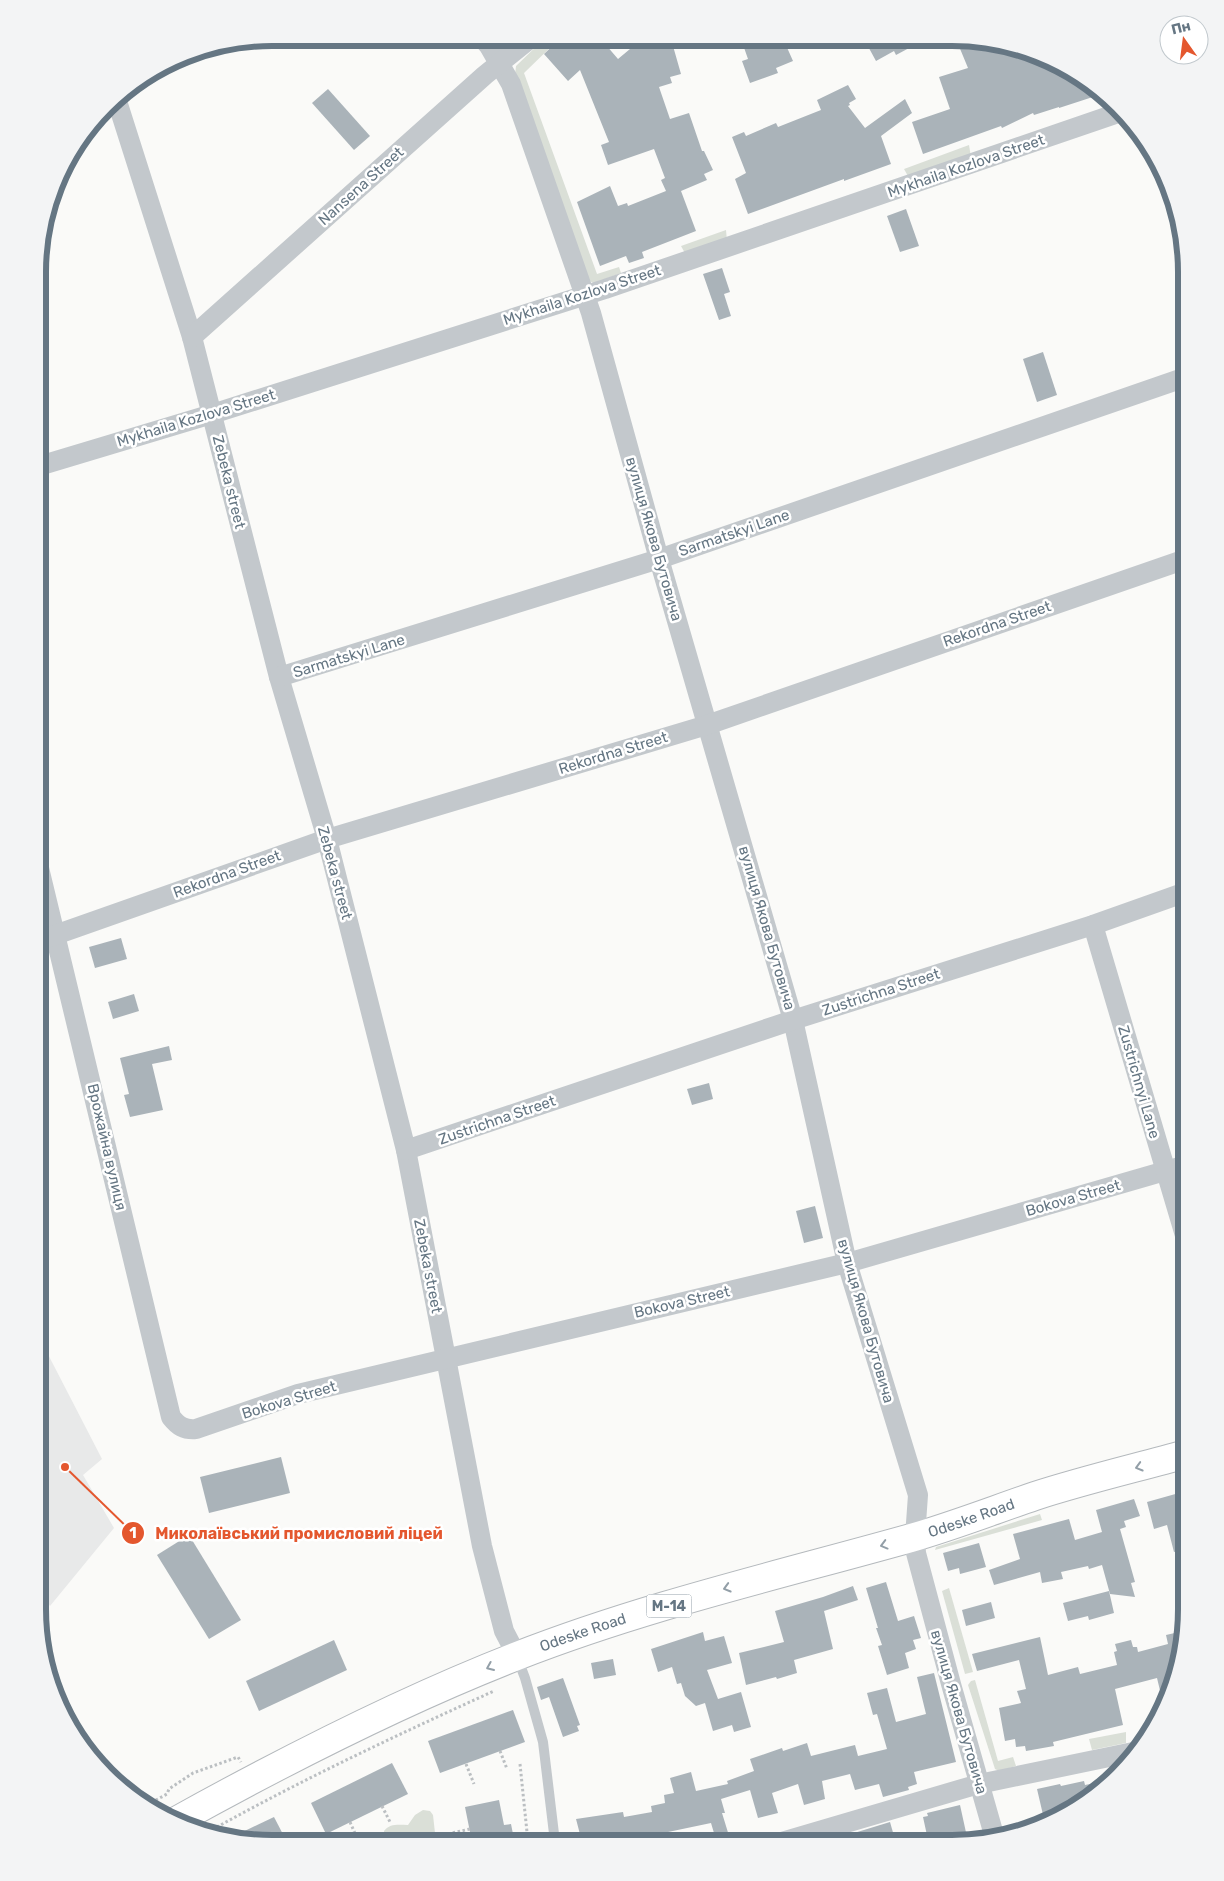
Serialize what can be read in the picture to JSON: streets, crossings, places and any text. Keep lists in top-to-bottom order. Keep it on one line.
{"streets":{"highway":["Odeske Road","М-14"],"street":["Mykhaila Kozlova Street","Nansena Street","Zebeka street","Sarmatskyi Lane","вулиця Якова Бутовича","Rekordna Street","Zustrichna Street","Zustrichnyi Lane","Врожайна вулиця","Bokova Street"]},"crossings":[["Mykhaila Kozlova Street","Zebeka street"],["Mykhaila Kozlova Street","вулиця Якова Бутовича"],["Nansena Street","Zebeka street"],["Nansena Street","вулиця Якова Бутовича"],["Zebeka street","Sarmatskyi Lane"],["Zebeka street","Rekordna Street"],["Zebeka street","Zustrichna Street"],["Zebeka street","Bokova Street"],["Zebeka street","Odeske Road"],["Sarmatskyi Lane","вулиця Якова Бутовича"],["вулиця Якова Бутовича","Rekordna Street"],["вулиця Якова Бутовича","Zustrichna Street"],["вулиця Якова Бутовича","Bokova Street"],["вулиця Якова Бутовича","Odeske Road"],["Rekordna Street","Врожайна вулиця"],["Zustrichna Street","Zustrichnyi Lane"],["Zustrichnyi Lane","Bokova Street"],["Врожайна вулиця","Bokova Street"]],"one_way":["Odeske Road"],"places":["Миколаївський промисловий ліцей"],"north":"top"}
